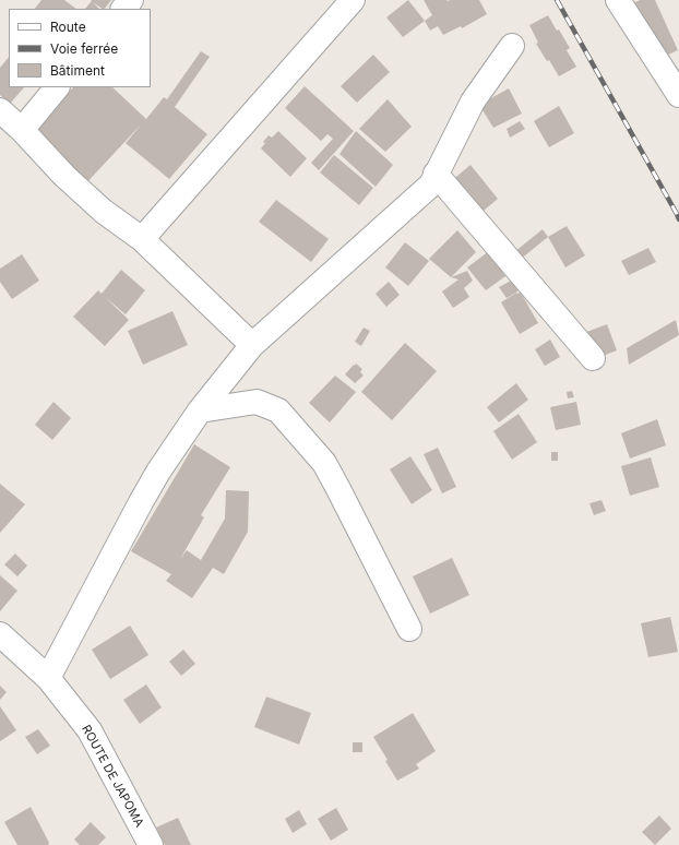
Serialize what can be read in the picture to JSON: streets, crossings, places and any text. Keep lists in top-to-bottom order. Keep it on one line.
{"streets":{"street":["ROUTE DE JAPOMA"]},"legend":["Route","Voie ferrée","Bâtiment"]}
